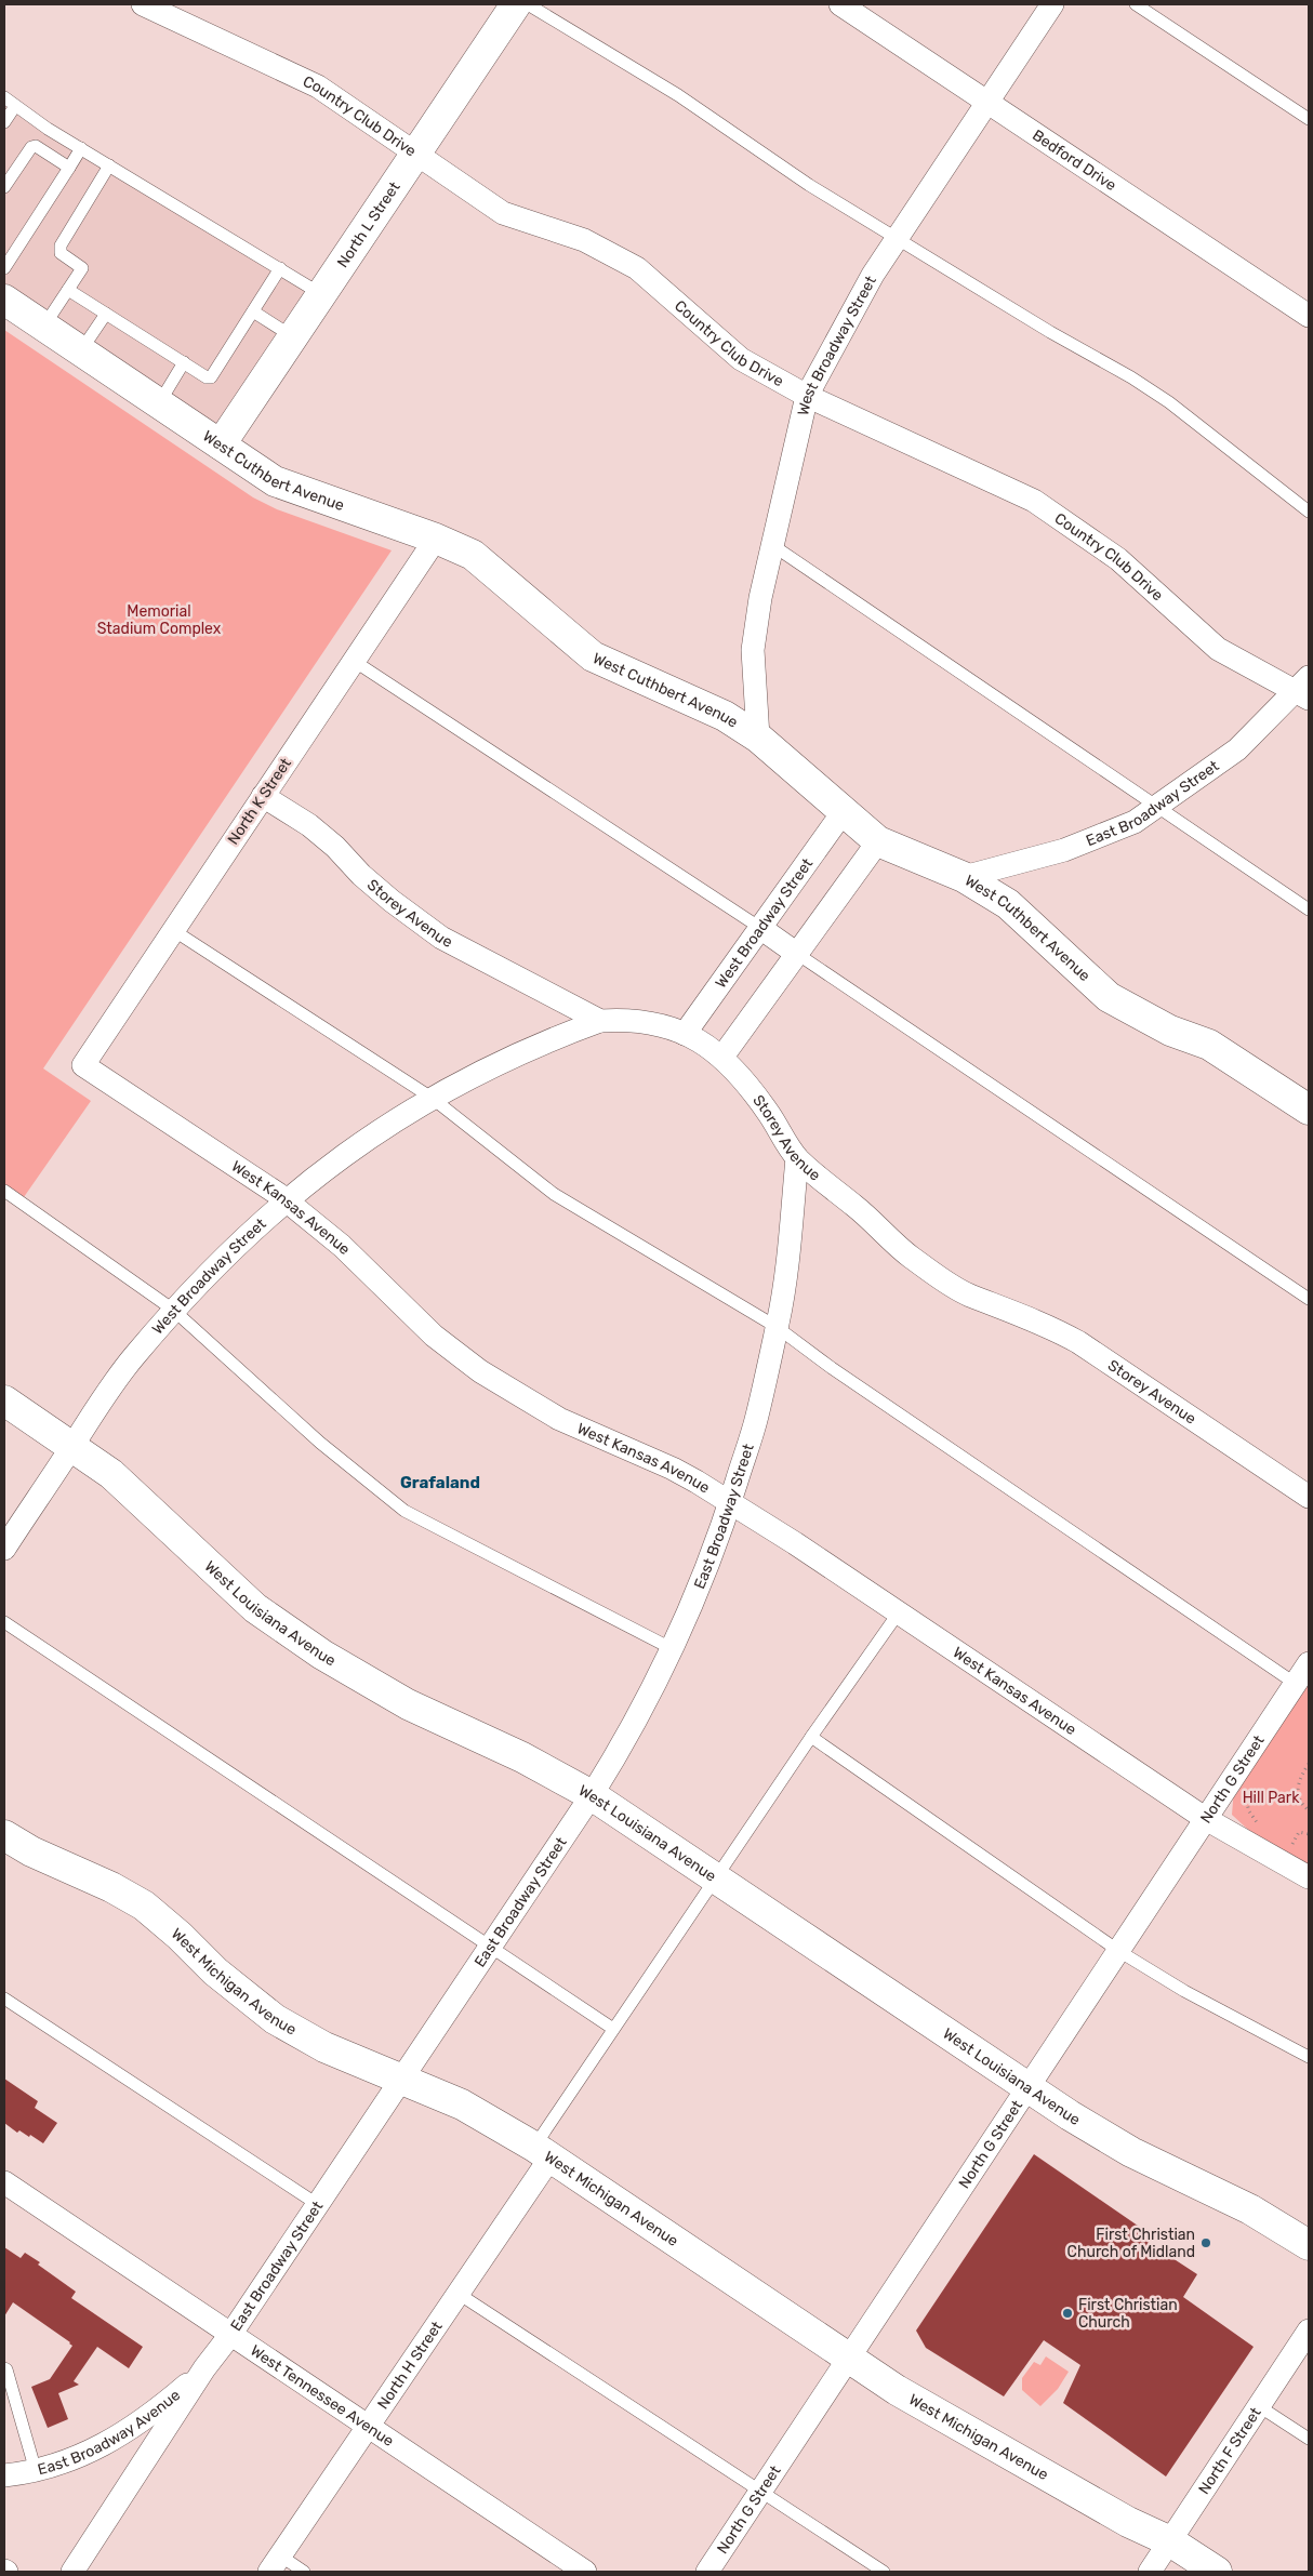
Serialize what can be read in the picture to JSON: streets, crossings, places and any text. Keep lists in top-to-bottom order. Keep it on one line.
{"streets":{"street":["Country Club Drive","Bedford Drive","North L Street","West Broadway Street","West Cuthbert Avenue","North K Street","East Broadway Street","Storey Avenue","West Kansas Avenue","West Louisiana Avenue","North G Street","West Michigan Avenue","North H Street","West Tennessee Avenue","East Broadway Avenue","North F Street"]},"crossings":[["Country Club Drive","North L Street"],["Country Club Drive","West Broadway Street"],["Country Club Drive","East Broadway Street"],["Bedford Drive","West Broadway Street"],["North L Street","West Cuthbert Avenue"],["West Broadway Street","West Cuthbert Avenue"],["West Broadway Street","Storey Avenue"],["West Broadway Street","West Kansas Avenue"],["West Broadway Street","West Louisiana Avenue"],["West Cuthbert Avenue","North K Street"],["West Cuthbert Avenue","East Broadway Street"],["North K Street","Storey Avenue"],["North K Street","West Kansas Avenue"],["East Broadway Street","Storey Avenue"],["East Broadway Street","West Kansas Avenue"],["East Broadway Street","West Louisiana Avenue"],["East Broadway Street","West Michigan Avenue"],["East Broadway Street","West Tennessee Avenue"],["East Broadway Street","East Broadway Avenue"],["West Kansas Avenue","North G Street"],["West Louisiana Avenue","North G Street"],["North G Street","West Michigan Avenue"],["West Michigan Avenue","North H Street"],["West Michigan Avenue","North F Street"],["North H Street","West Tennessee Avenue"]],"districts":["Grafaland"],"parks":["Memorial Stadium Complex","Hill Park"],"places":["First Christian Church of Midland","First Christian Church"]}
